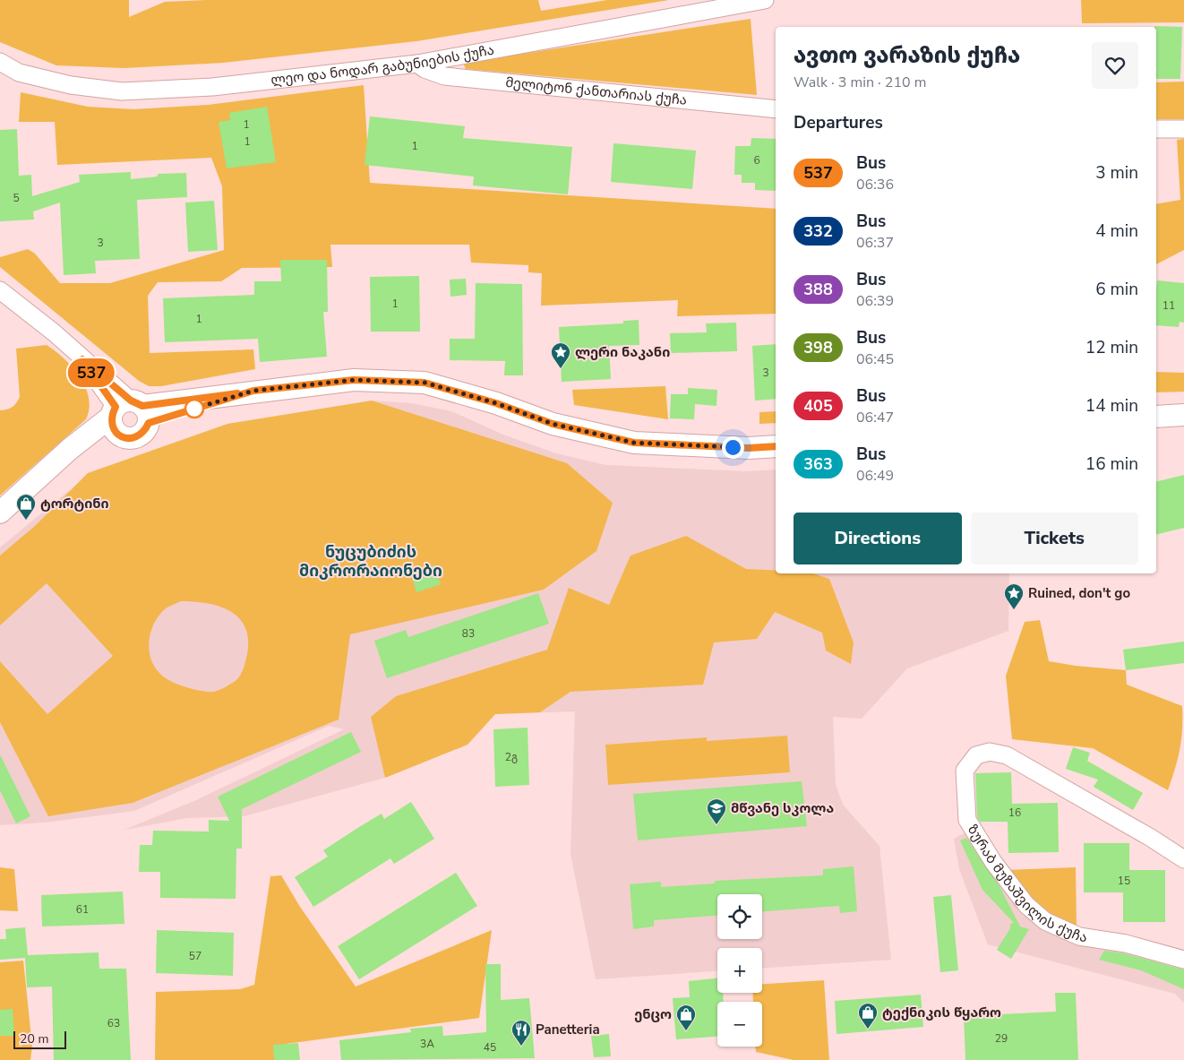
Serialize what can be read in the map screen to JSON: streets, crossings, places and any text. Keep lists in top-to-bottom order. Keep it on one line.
{"streets":{"street":["ლეო და ნოდარ გაბუნიების ქუჩა","მელიტონ ქანთარიას ქუჩა","ზურაბ მუზაშვილის ქუჩა"]},"crossings":[["ლეო და ნოდარ გაბუნიების ქუჩა","მელიტონ ქანთარიას ქუჩა"]],"districts":["ნუცუბიძის მიკრორაიონები"],"places":{"place":["ლერი ნაკანი","Ruined, don't go"],"shop":["ტორტინი","ტექნიკის წყარო","ენცო"],"school or university":["მწვანე სკოლა"],"restaurant":["Panetteria"]},"lines":["bus line 537"],"house_numbers":["1","1","1","6","5","3","1","11","1","3","83","2გ","16","15","61","57","63","29","3А","45"],"scale_bar":"20 m","page":{"on_map":"537","heading":[["ავთო ვარაზის ქუჩა","Walk · 3 min · 210 m"],"Departures"],"list":[{"mark":"537","name":"Bus","note":"06:36","value":"3 min"},{"mark":"332","name":"Bus","note":"06:37","value":"4 min"},{"mark":"388","name":"Bus","note":"06:39","value":"6 min"},{"mark":"398","name":"Bus","note":"06:45","value":"12 min"},{"mark":"405","name":"Bus","note":"06:47","value":"14 min"},{"mark":"363","name":"Bus","note":"06:49","value":"16 min"}],"buttons":["Directions","Tickets"],"map_buttons":["+","−"],"scale":"20 m"}}
